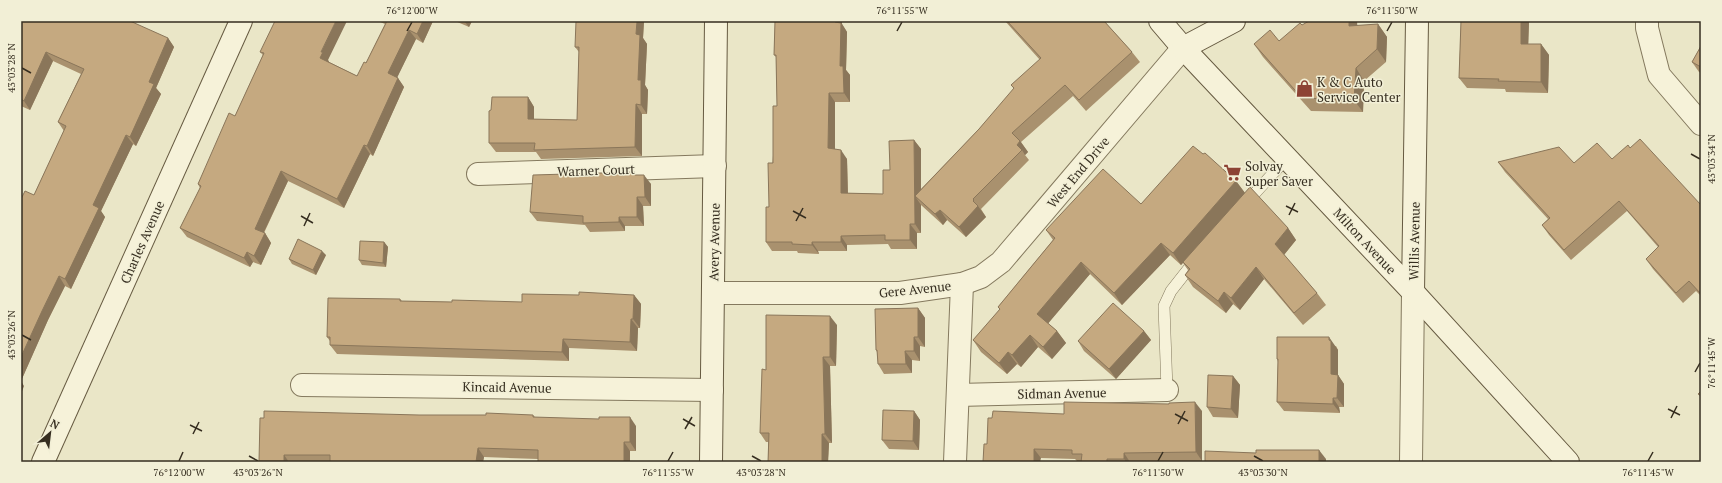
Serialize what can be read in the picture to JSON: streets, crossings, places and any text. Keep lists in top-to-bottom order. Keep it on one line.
{"streets":{"street":["Warner Court","West End Drive","Milton Avenue","Willis Avenue","Charles Avenue","Avery Avenue","Gere Avenue","Kincaid Avenue","Sidman Avenue"]},"crossings":[["Warner Court","Avery Avenue"],["West End Drive","Milton Avenue"],["West End Drive","Gere Avenue"],["Milton Avenue","Willis Avenue"],["Avery Avenue","Gere Avenue"],["Avery Avenue","Kincaid Avenue"],["Gere Avenue","Sidman Avenue"]],"places":{"shop":["K & C Auto Service Center"],"supermarket":["Solvay Super Saver"]},"north":"top right","coordinates":["76°12'00\"W","76°11'55\"W","76°11'50\"W","43°03'28\"N","43°03'34\"N","43°03'26\"N","76°11'45\"W","43°03'30\"N"]}
